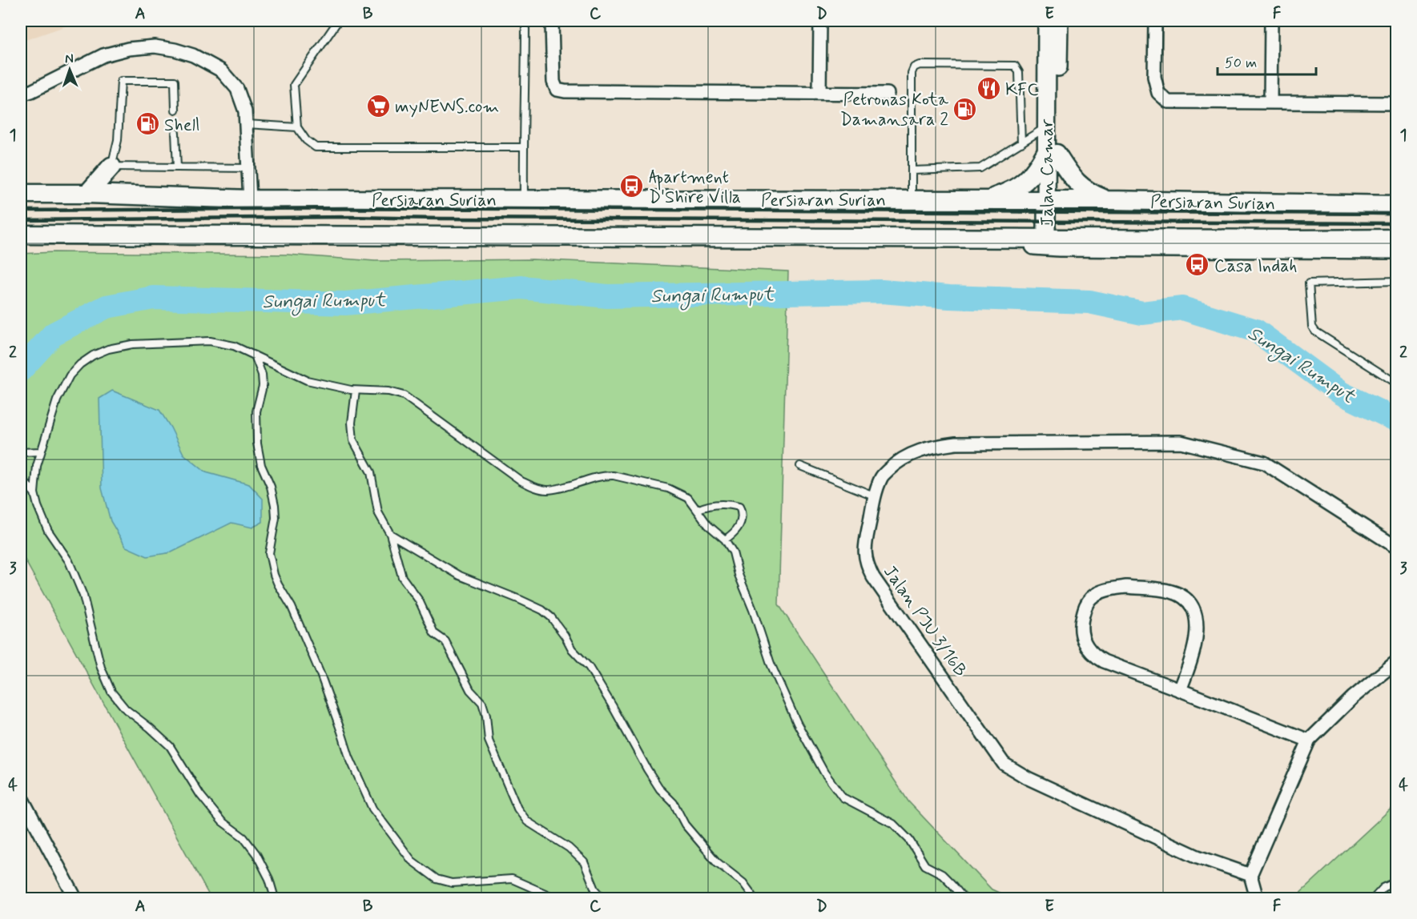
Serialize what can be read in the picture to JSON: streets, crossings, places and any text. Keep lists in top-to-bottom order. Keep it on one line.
{"streets":{"main road":["Jalan Camar","Persiaran Surian"],"street":["Jalan PJU 3/16B"]},"crossings":[["Jalan Camar","Persiaran Surian"]],"water":["Sungai Rumput"],"places":{"restaurant":["KFC"],"supermarket":["myNEWS.com"],"fuel station":["Petronas Kota Damansara 2","Shell"],"bus stop":["Apartment D'Shire Villa","Casa Indah"]},"scale_bar":"50 m","north":"top","grid":{"columns":["A","B","C","D","E","F"],"rows":["1","2","3","4"]}}
